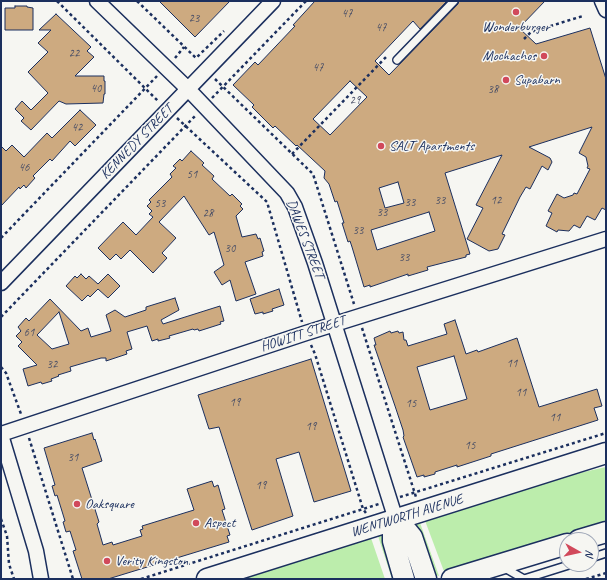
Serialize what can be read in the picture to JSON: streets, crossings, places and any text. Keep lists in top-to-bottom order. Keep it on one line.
{"streets":{"main road":["WENTWORTH AVENUE"],"street":["KENNEDY STREET","DAWES STREET","HOWITT STREET"]},"crossings":[["KENNEDY STREET","DAWES STREET"],["DAWES STREET","HOWITT STREET"],["DAWES STREET","WENTWORTH AVENUE"]],"places":["Wonderburger","Mochachos","Supabarn","SALT Apartments","Oaksquare","Aspect","Verity Kingston"],"house_numbers":["47","23","47","22","47","40","38","29","42","46","51","33","12","33","53","33","28","33","30","33","61","11","32","11","19","15","11","19","15","31","19"],"north":"right"}
